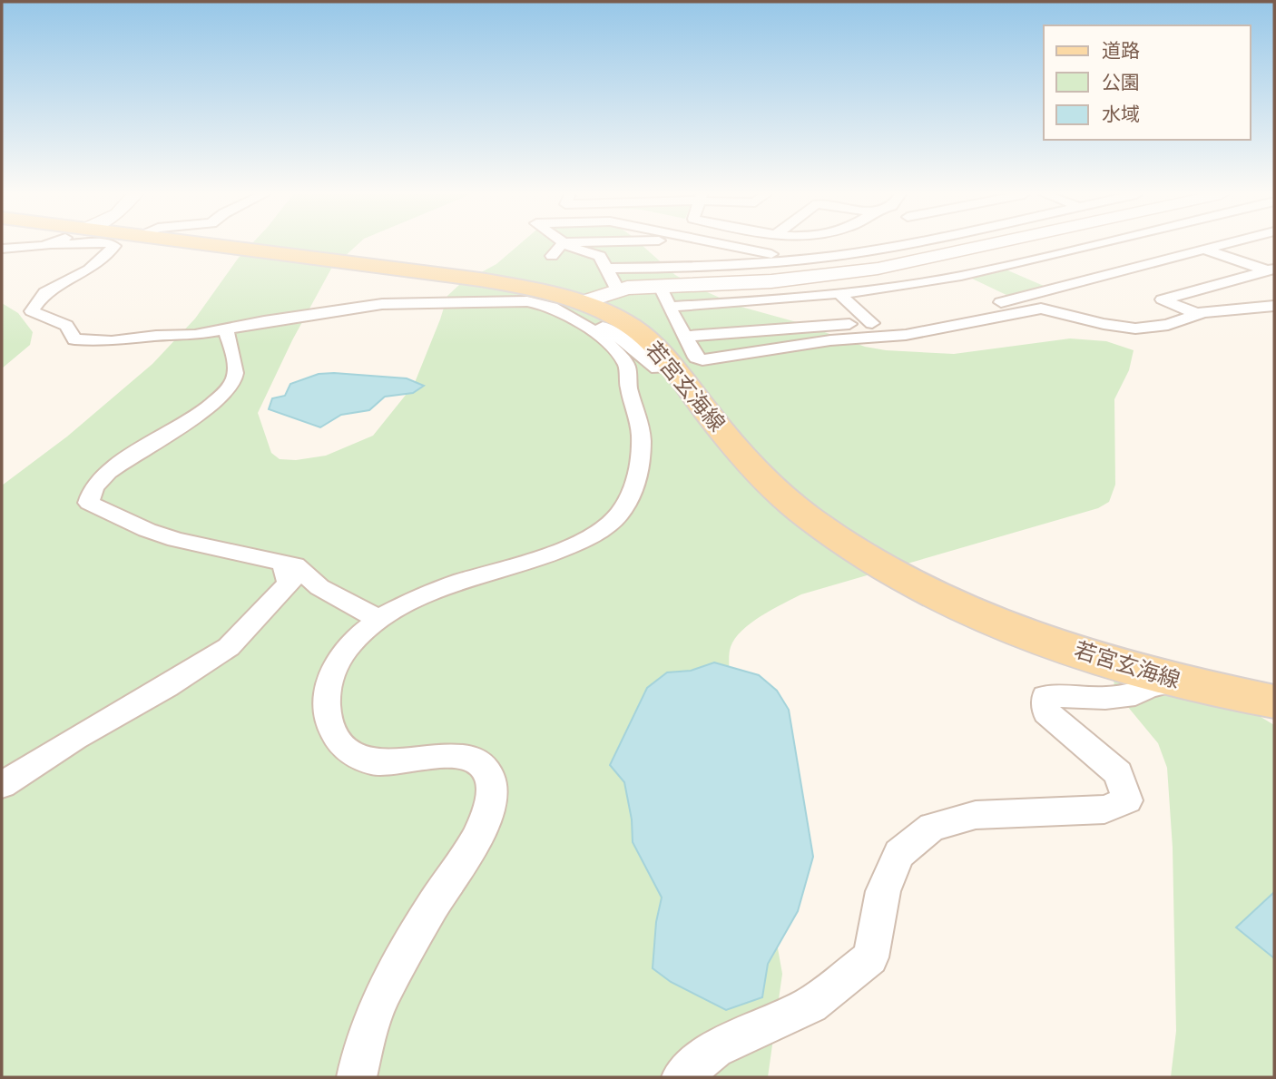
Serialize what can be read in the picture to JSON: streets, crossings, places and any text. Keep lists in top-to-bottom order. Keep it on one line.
{"streets":{"main road":["若宮玄海線"]},"legend":["道路","公園","水域"]}
